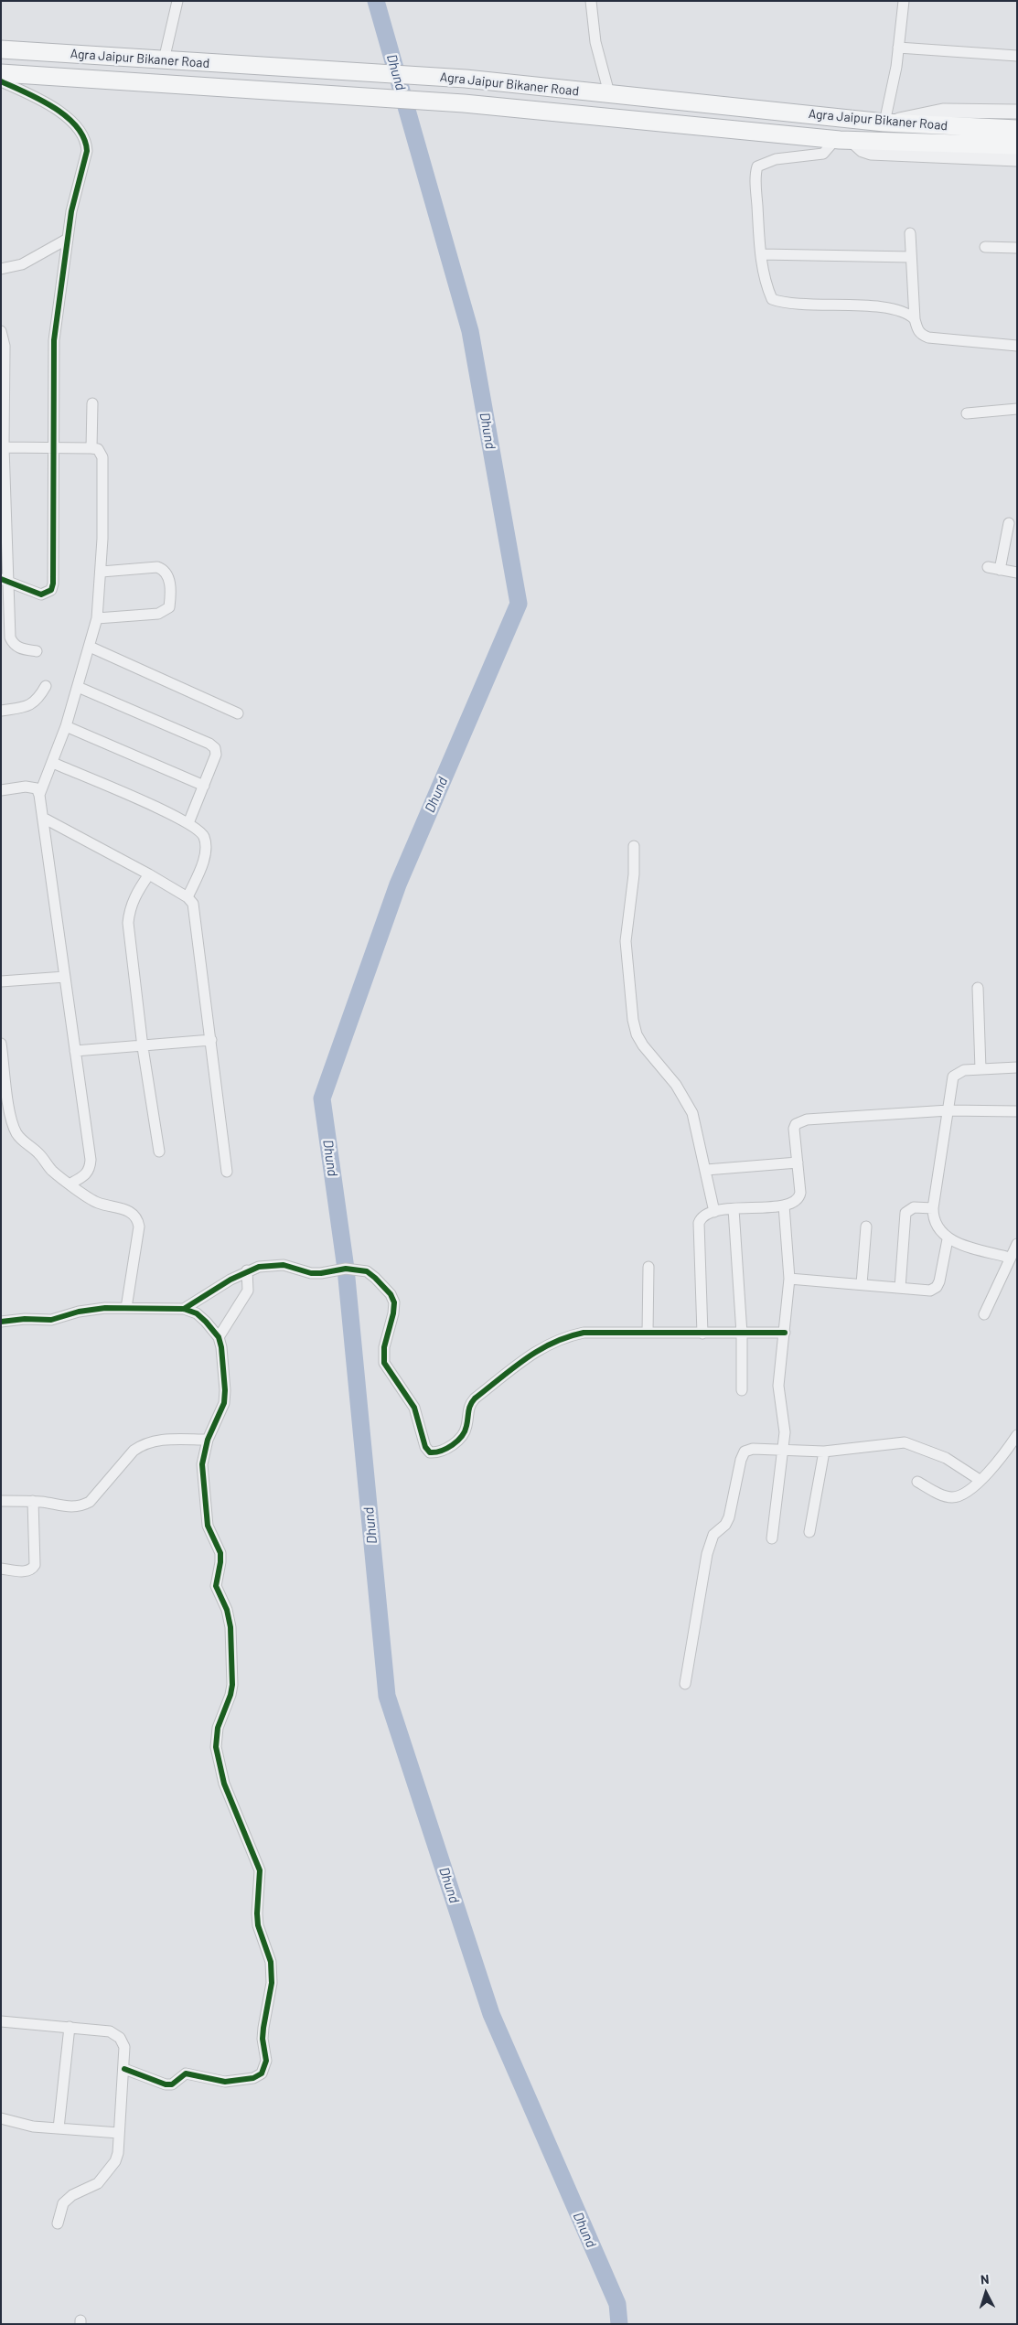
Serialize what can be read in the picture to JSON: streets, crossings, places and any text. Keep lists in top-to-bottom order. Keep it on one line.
{"streets":{"highway":["Agra Jaipur Bikaner Road"]},"water":["Dhund"],"north":"top"}
